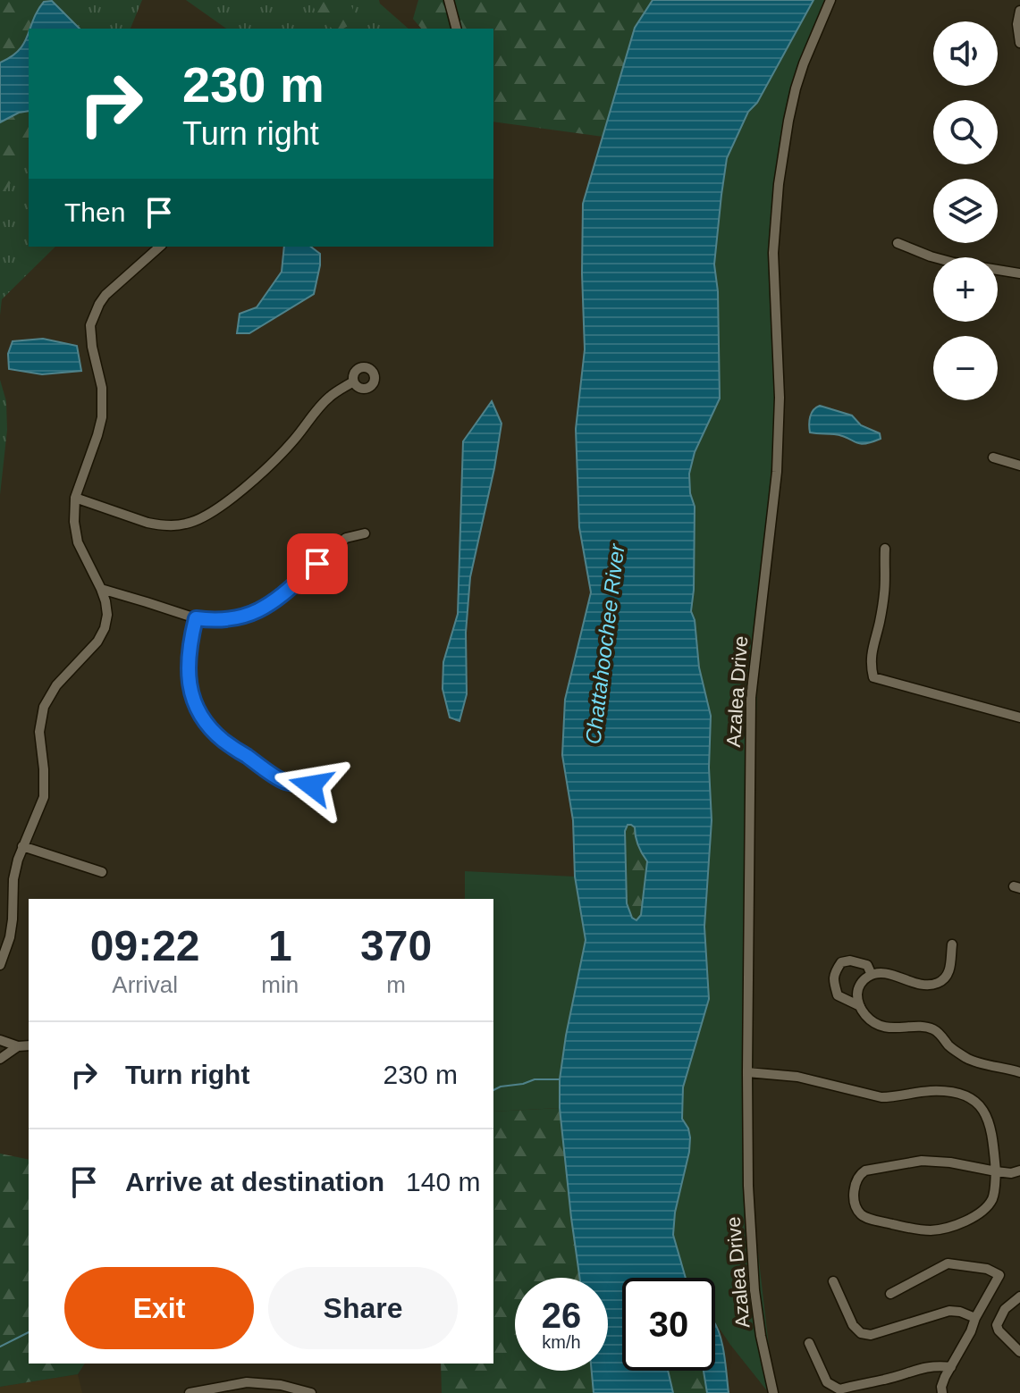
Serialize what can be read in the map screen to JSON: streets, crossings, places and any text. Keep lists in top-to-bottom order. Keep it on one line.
{"streets":{"street":["Azalea Drive"]},"water":["Chattahoochee River"],"page":{"map_buttons":["+","−"],"turn":["230 m","Turn right"],"then":"Then","eta":["09:22","Arrival","1","min","370","m"],"list":[{"name":"Turn right","value":"230 m"},{"name":"Arrive at destination","value":"140 m"}],"buttons":["Exit","Share"],"speed":"26 km/h","limit":"30"}}
